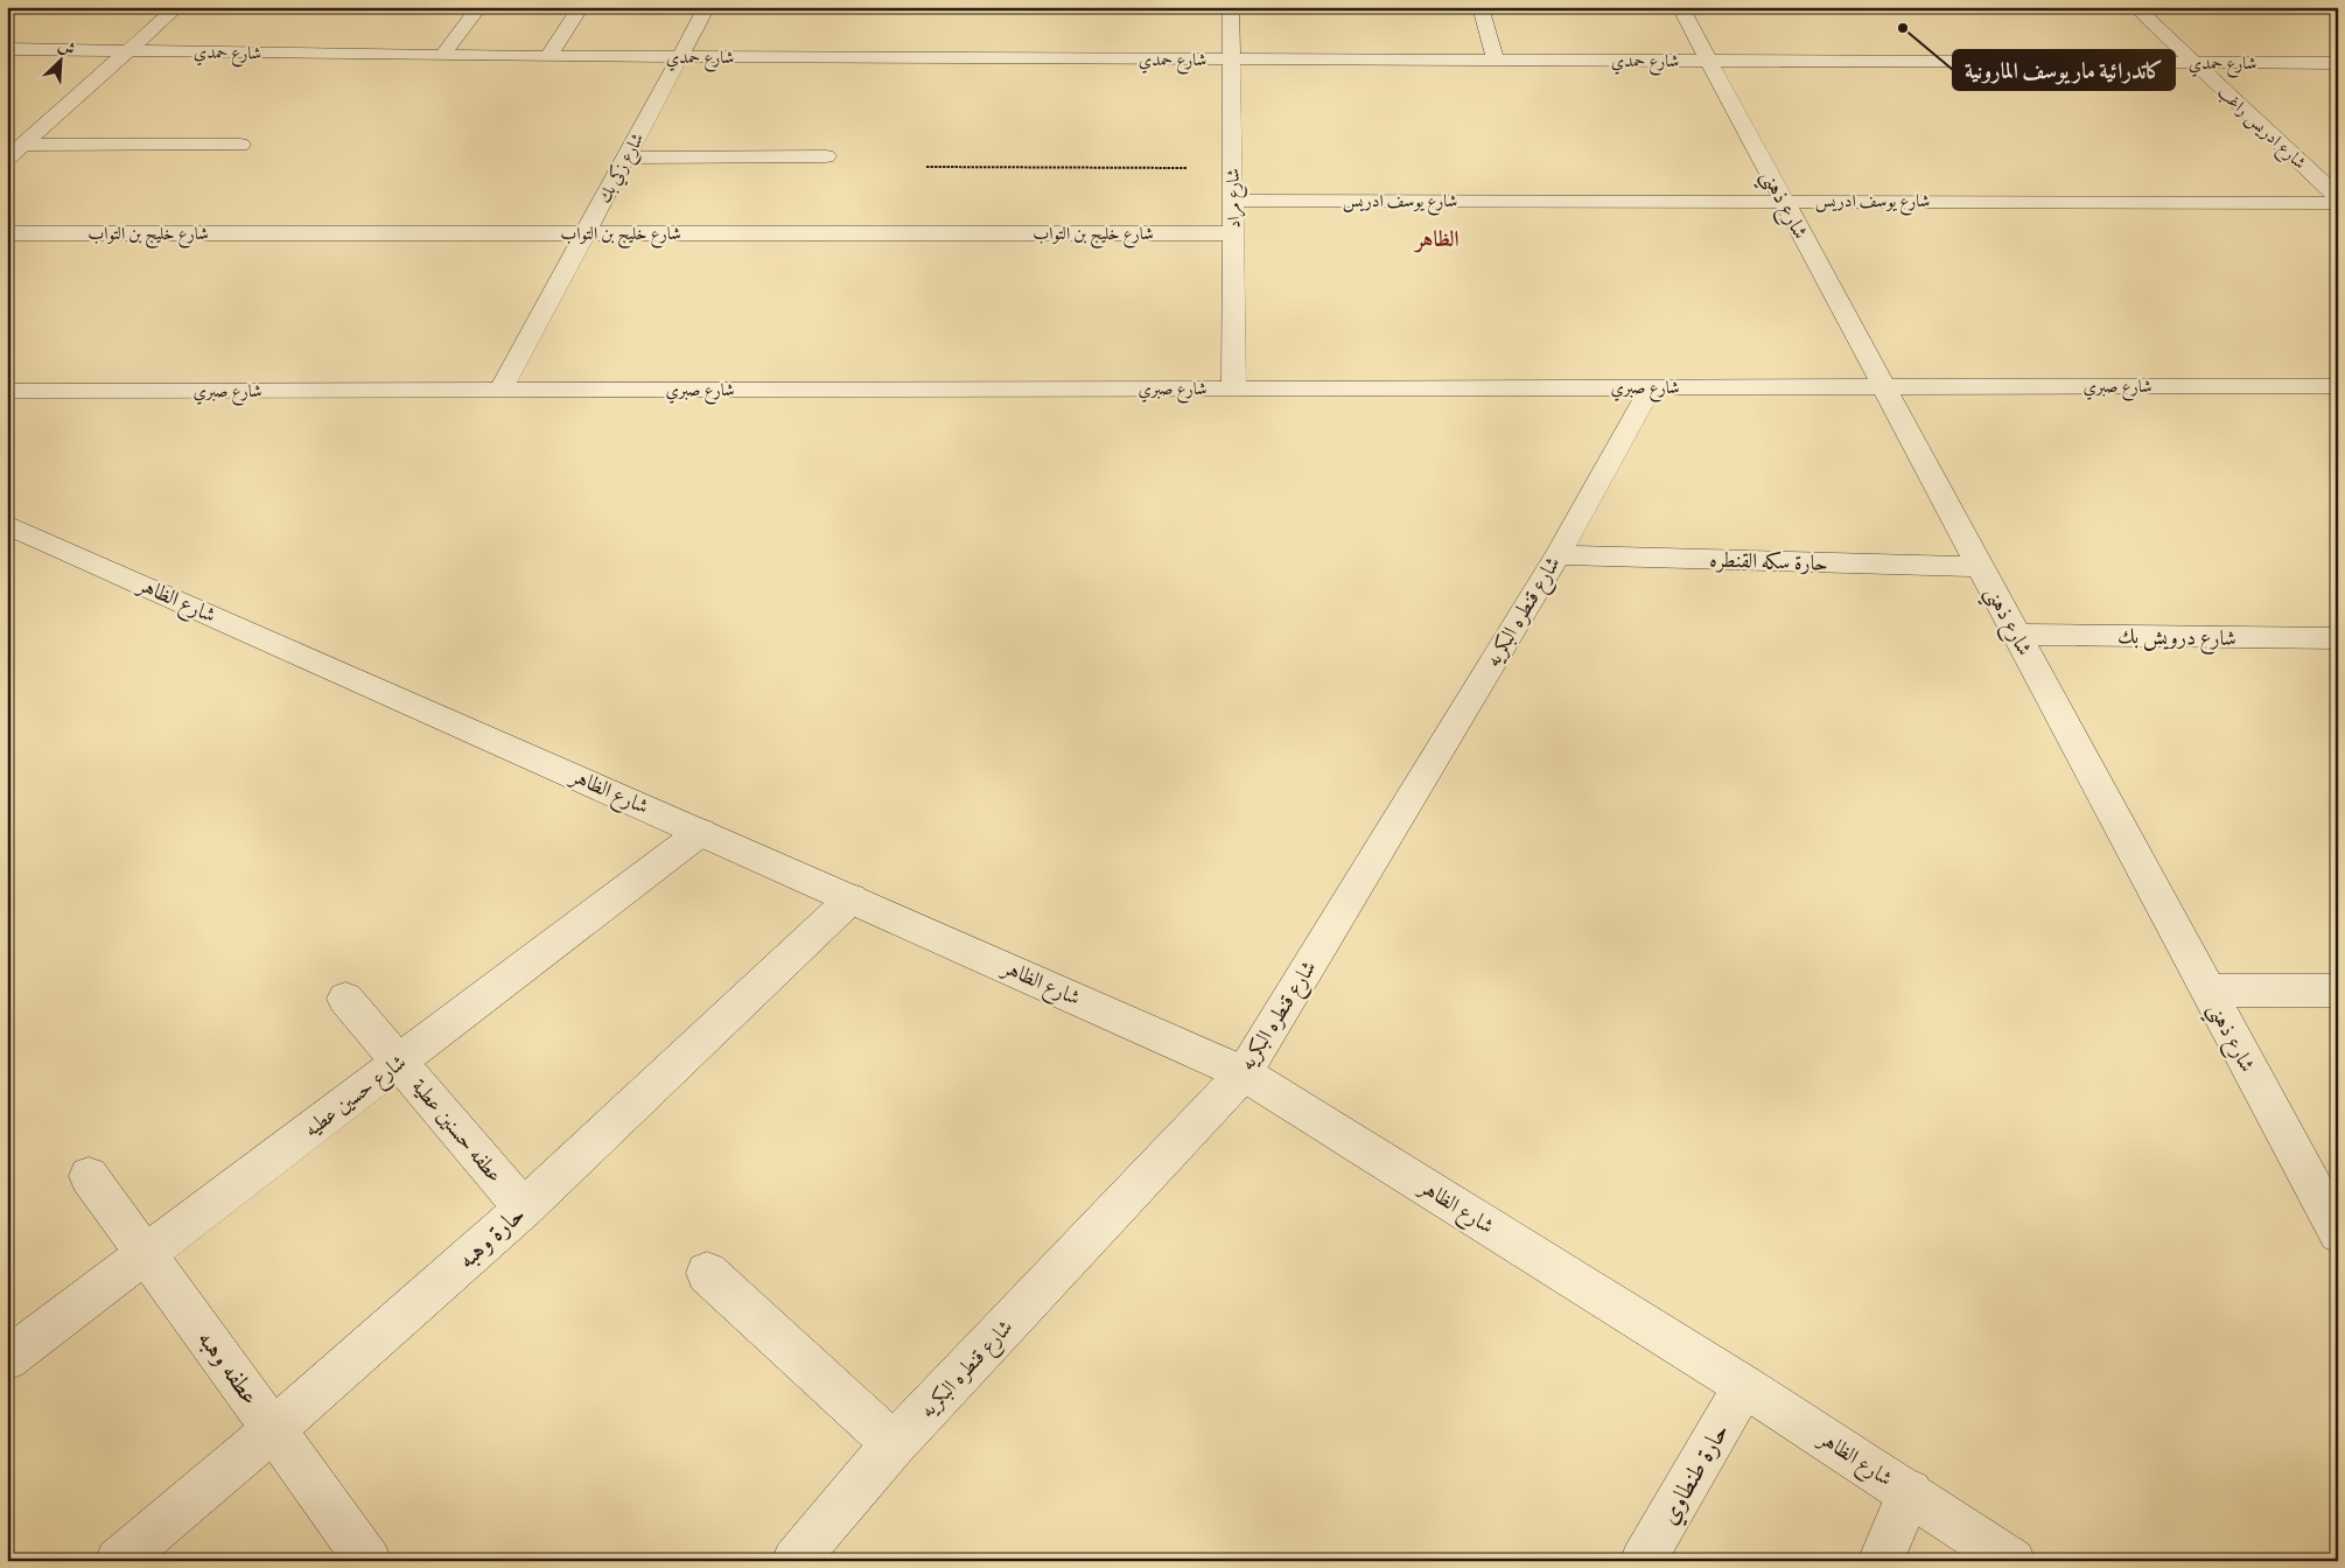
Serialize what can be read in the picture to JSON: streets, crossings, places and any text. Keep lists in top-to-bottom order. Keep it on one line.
{"streets":{"street":["شارع حمدي","شارع ادريس راغب","شارع زكي بك","شارع مراد","شارع يوسف ادريس","شارع ذهني","شارع خليج بن التواب","شارع صبري","حارة سكه القنطره","شارع الظاهر","شارع قنطره البكريه","شارع درويش بك","شارع حسين عطيه","عطفه حسنين عطية","حارة وهبه","عطفه وهبه","حارة طنطاوي"]},"crossings":[["شارع حمدي","شارع ادريس راغب"],["شارع حمدي","شارع زكي بك"],["شارع حمدي","شارع مراد"],["شارع حمدي","شارع ذهني"],["شارع زكي بك","شارع خليج بن التواب"],["شارع زكي بك","شارع صبري"],["شارع مراد","شارع يوسف ادريس"],["شارع مراد","شارع خليج بن التواب"],["شارع مراد","شارع صبري"],["شارع يوسف ادريس","شارع ذهني"],["شارع ذهني","شارع صبري"],["شارع ذهني","حارة سكه القنطره"],["شارع ذهني","شارع درويش بك"],["شارع صبري","شارع قنطره البكريه"],["حارة سكه القنطره","شارع قنطره البكريه"],["شارع الظاهر","شارع قنطره البكريه"],["شارع الظاهر","شارع حسين عطيه"],["شارع الظاهر","حارة وهبه"],["شارع الظاهر","حارة طنطاوي"],["شارع حسين عطيه","عطفه حسنين عطية"],["شارع حسين عطيه","عطفه وهبه"],["عطفه حسنين عطية","حارة وهبه"],["حارة وهبه","عطفه وهبه"]],"districts":["الظاهر"],"places":["كاتدرائية مار يوسف المارونية"],"north":"top right"}
